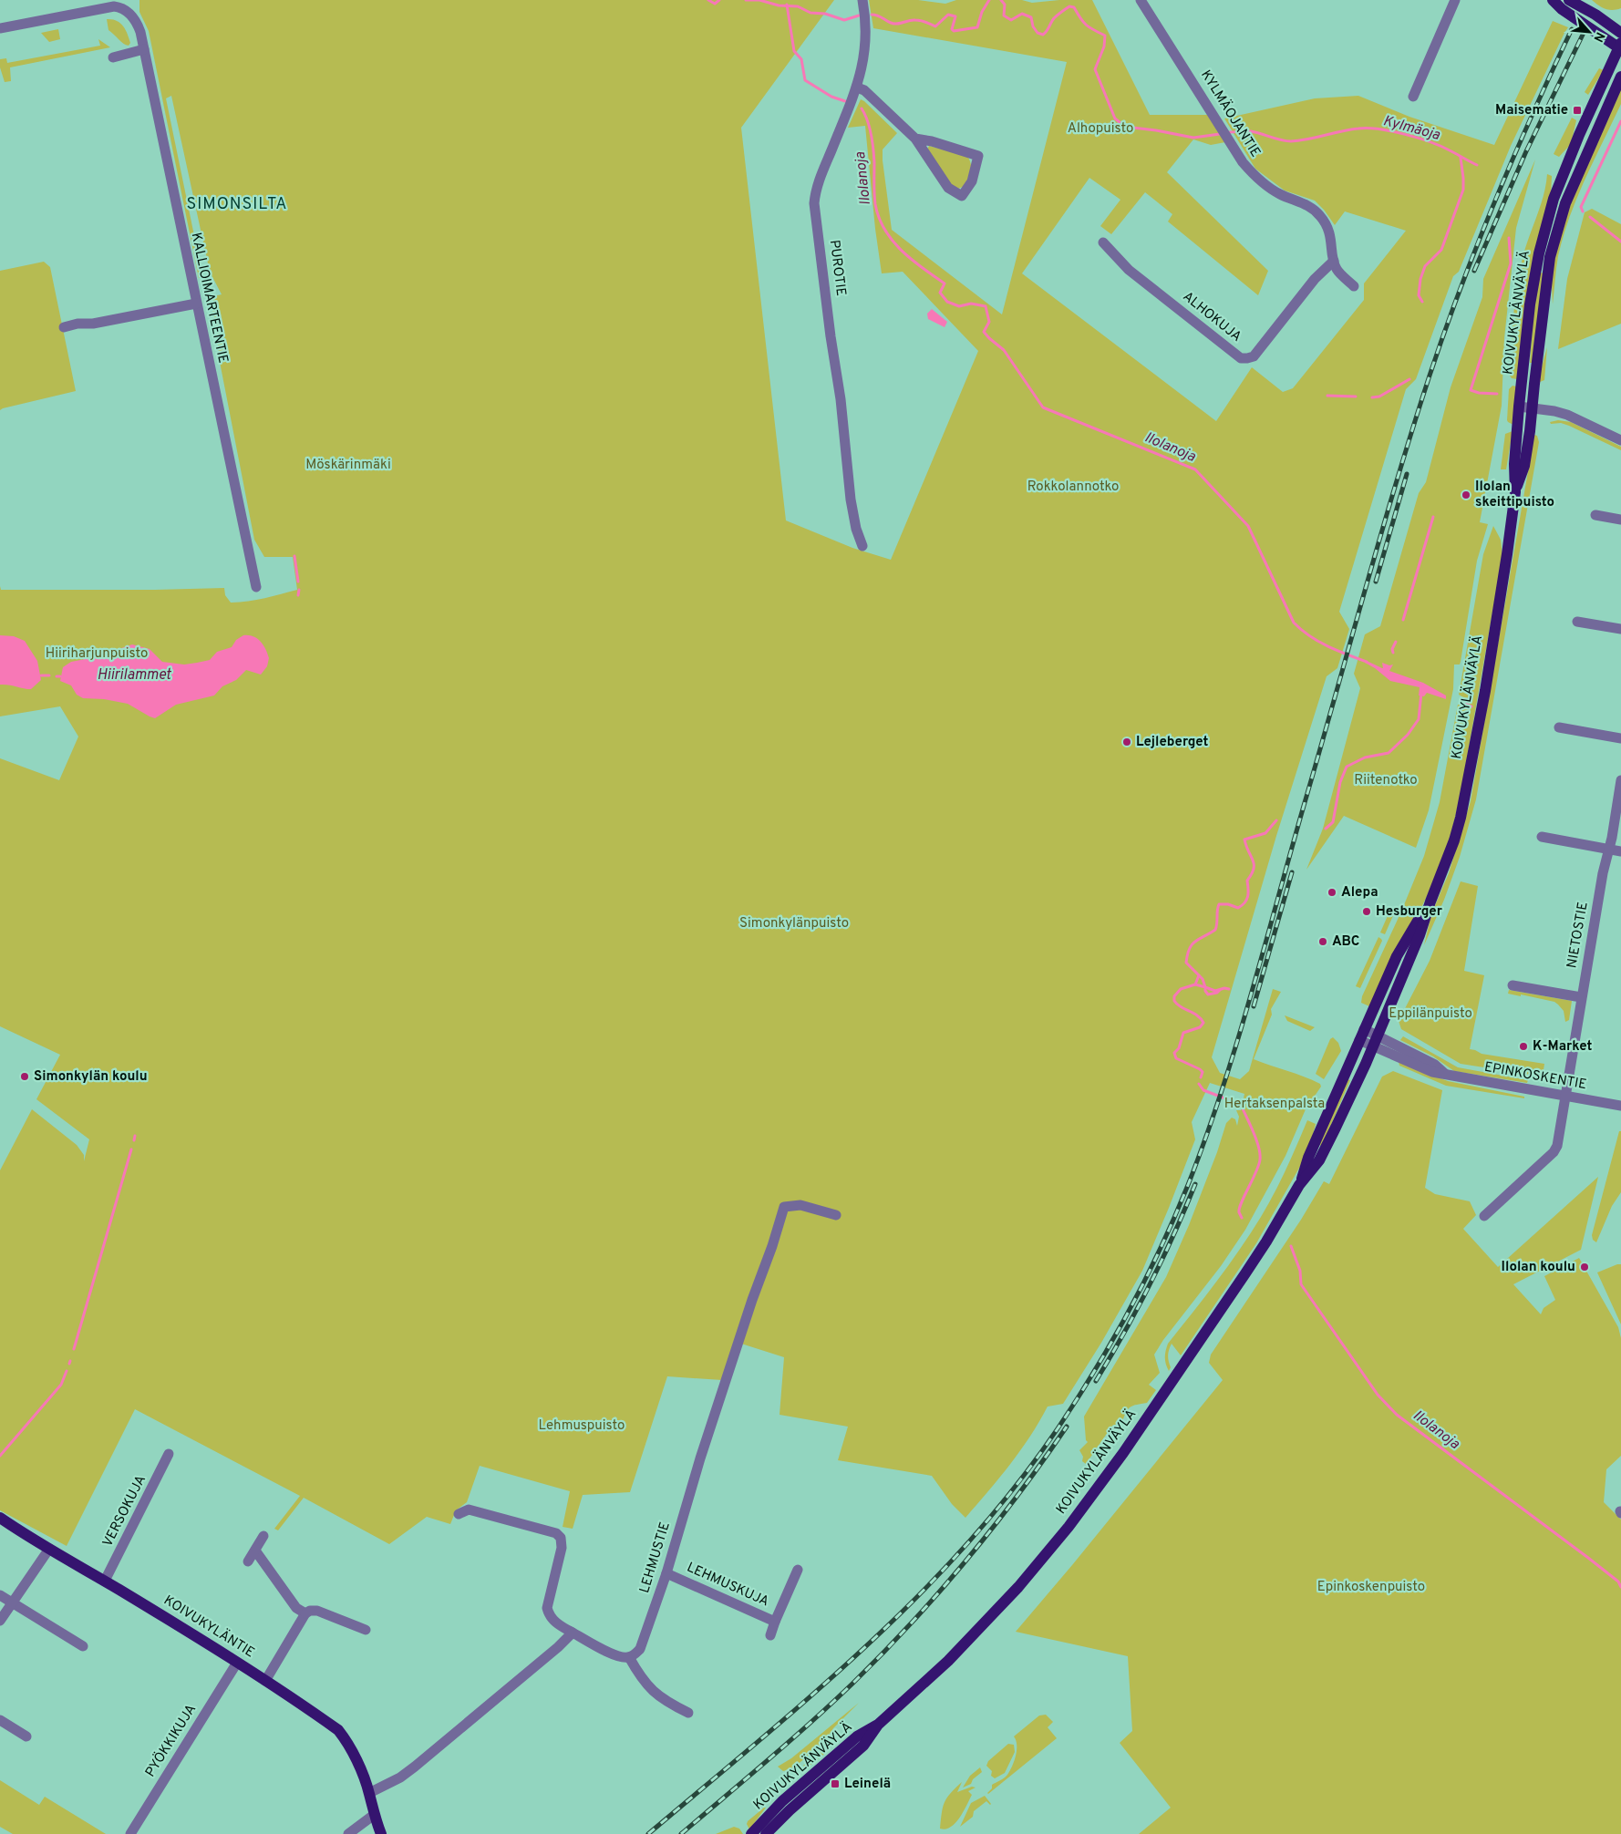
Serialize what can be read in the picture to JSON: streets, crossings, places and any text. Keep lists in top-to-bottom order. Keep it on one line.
{"streets":{"main road":["KOIVUKYLÄNVÄYLÄ","KOIVUKYLÄNTIE"],"street":["KYLMÄOJANTIE","PUROTIE","KALLIOIMARTEENTIE","ALHOKUJA","NIETOSTIE","EPINKOSKENTIE","VERSOKUJA","LEHMUSTIE","LEHMUSKUJA","PYÖKKIKUJA"]},"crossings":[["KYLMÄOJANTIE","ALHOKUJA"],["KOIVUKYLÄNVÄYLÄ","EPINKOSKENTIE"],["NIETOSTIE","EPINKOSKENTIE"],["VERSOKUJA","KOIVUKYLÄNTIE"],["LEHMUSTIE","LEHMUSKUJA"],["KOIVUKYLÄNTIE","PYÖKKIKUJA"]],"districts":["SIMONSILTA"],"water":["Kylmäoja","Ilolanoja","Hiirilammet"],"parks":["Alhopuisto","Möskärinmäki","Rokkolannotko","Hiiriharjunpuisto","Riitenotko","Simonkylänpuisto","Eppilänpuisto","Hertaksenpalsta","Lehmuspuisto","Epinkoskenpuisto"],"places":{"transit":["Maisematie","Leinelä"],"other":["Ilolan skeittipuisto","Lejleberget","Alepa","Hesburger","ABC","K-Market","Simonkylän koulu","Ilolan koulu"]},"north":"bottom right"}
